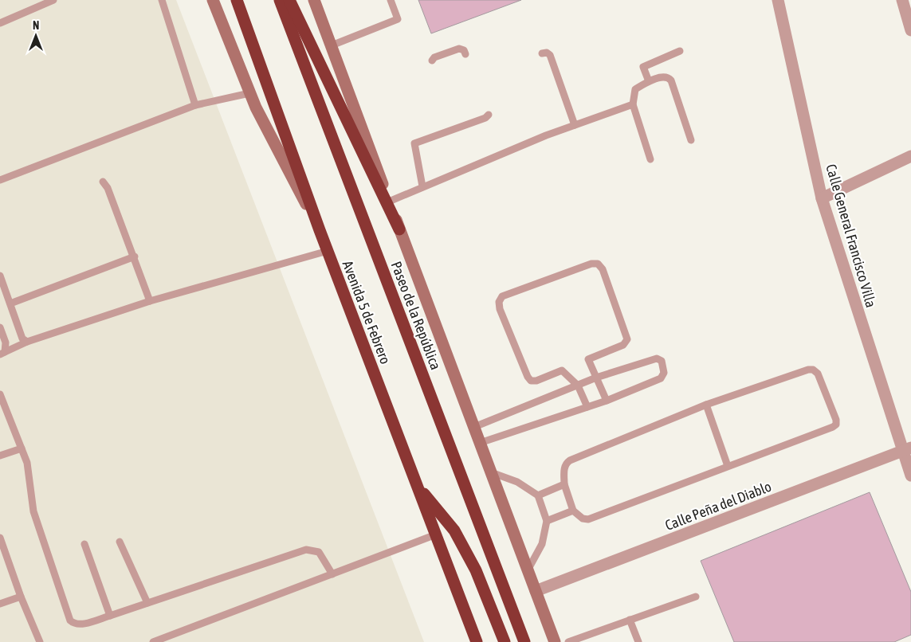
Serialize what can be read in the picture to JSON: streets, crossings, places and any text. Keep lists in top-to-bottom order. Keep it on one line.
{"streets":{"highway":["Avenida 5 de Febrero","Paseo de la República"],"street":["Calle General Francisco Villa","Calle Peña del Diablo"]},"crossings":[["Calle General Francisco Villa","Calle Peña del Diablo"]],"north":"top"}
